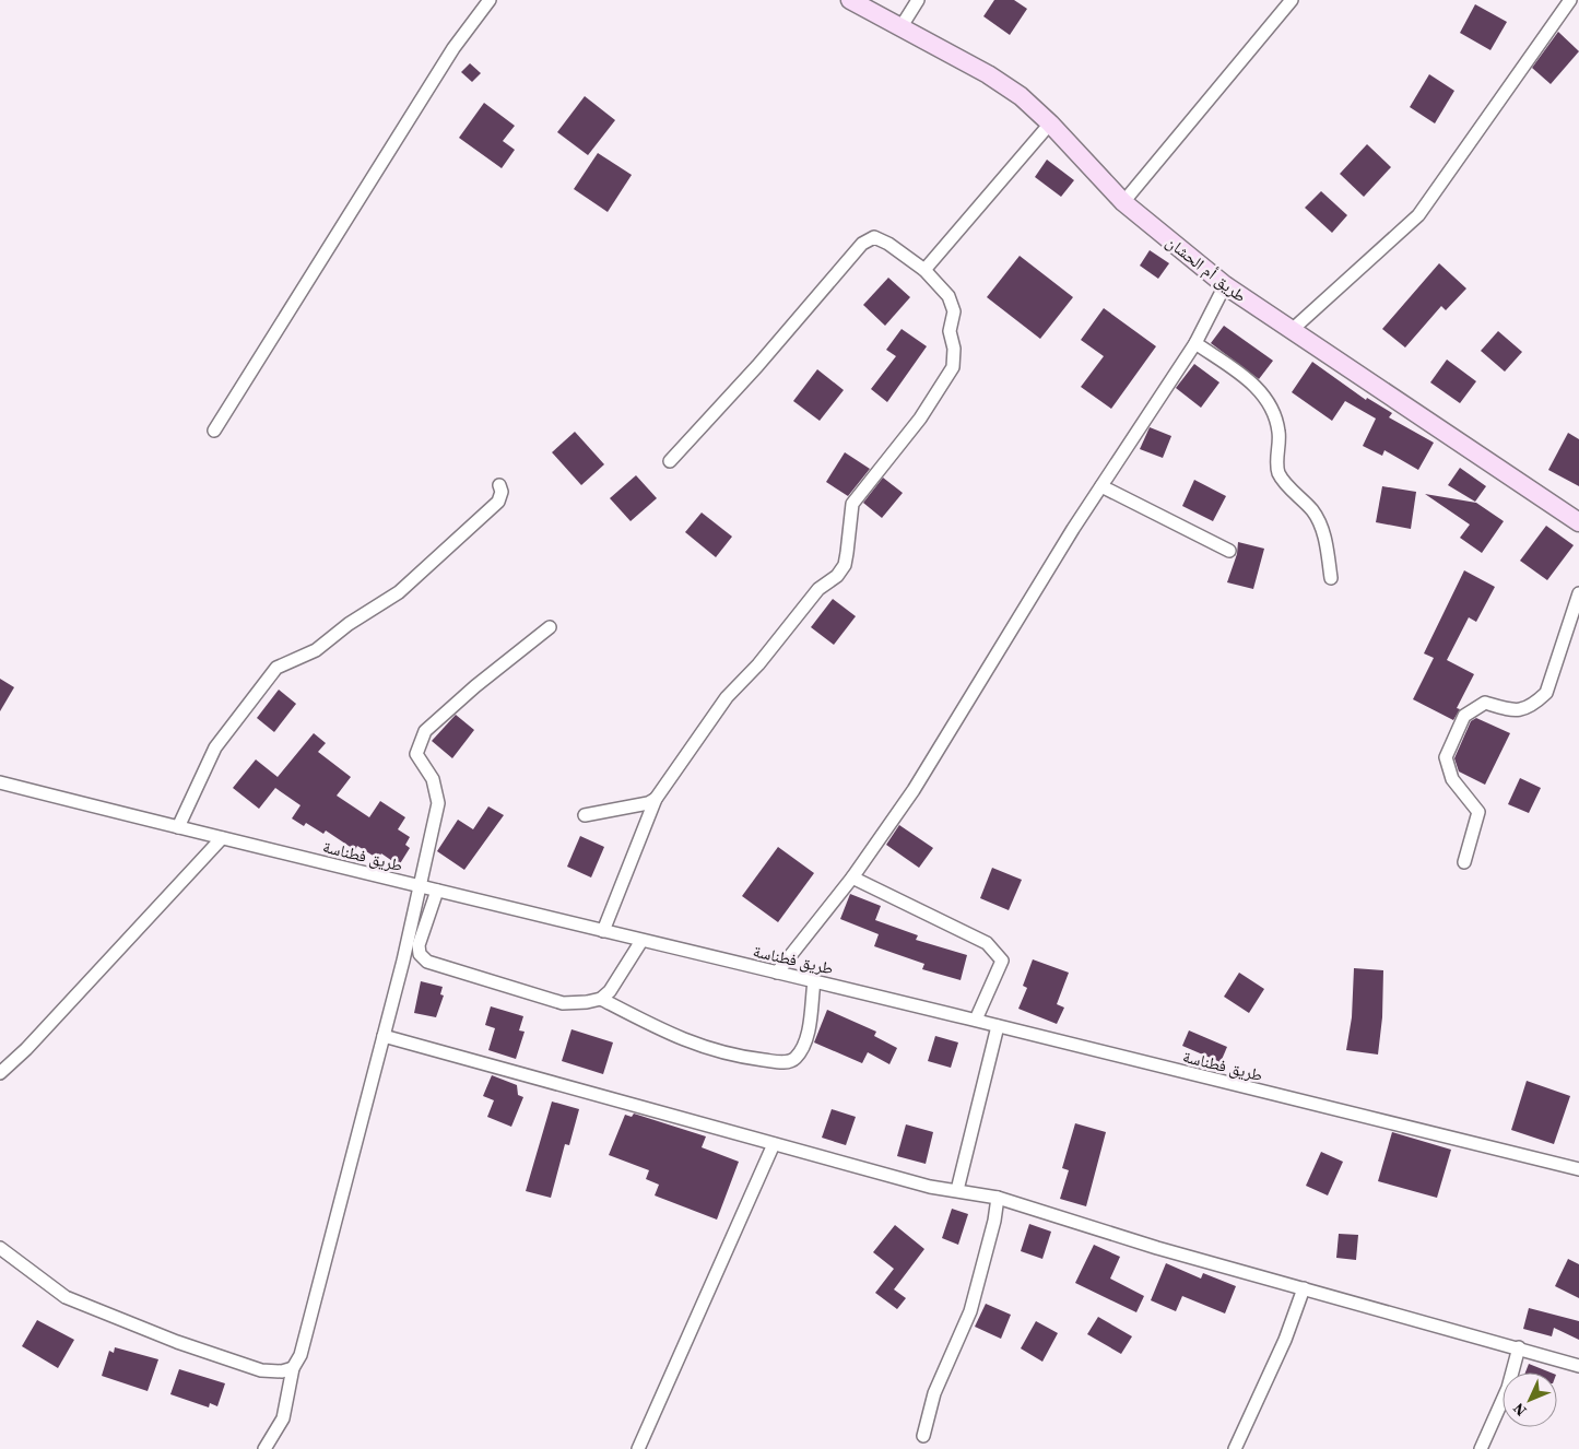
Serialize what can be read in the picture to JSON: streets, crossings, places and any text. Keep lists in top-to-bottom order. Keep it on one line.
{"streets":{"street":["طريق أم الحشان","طريق فطناسة"]},"north":"bottom left"}
